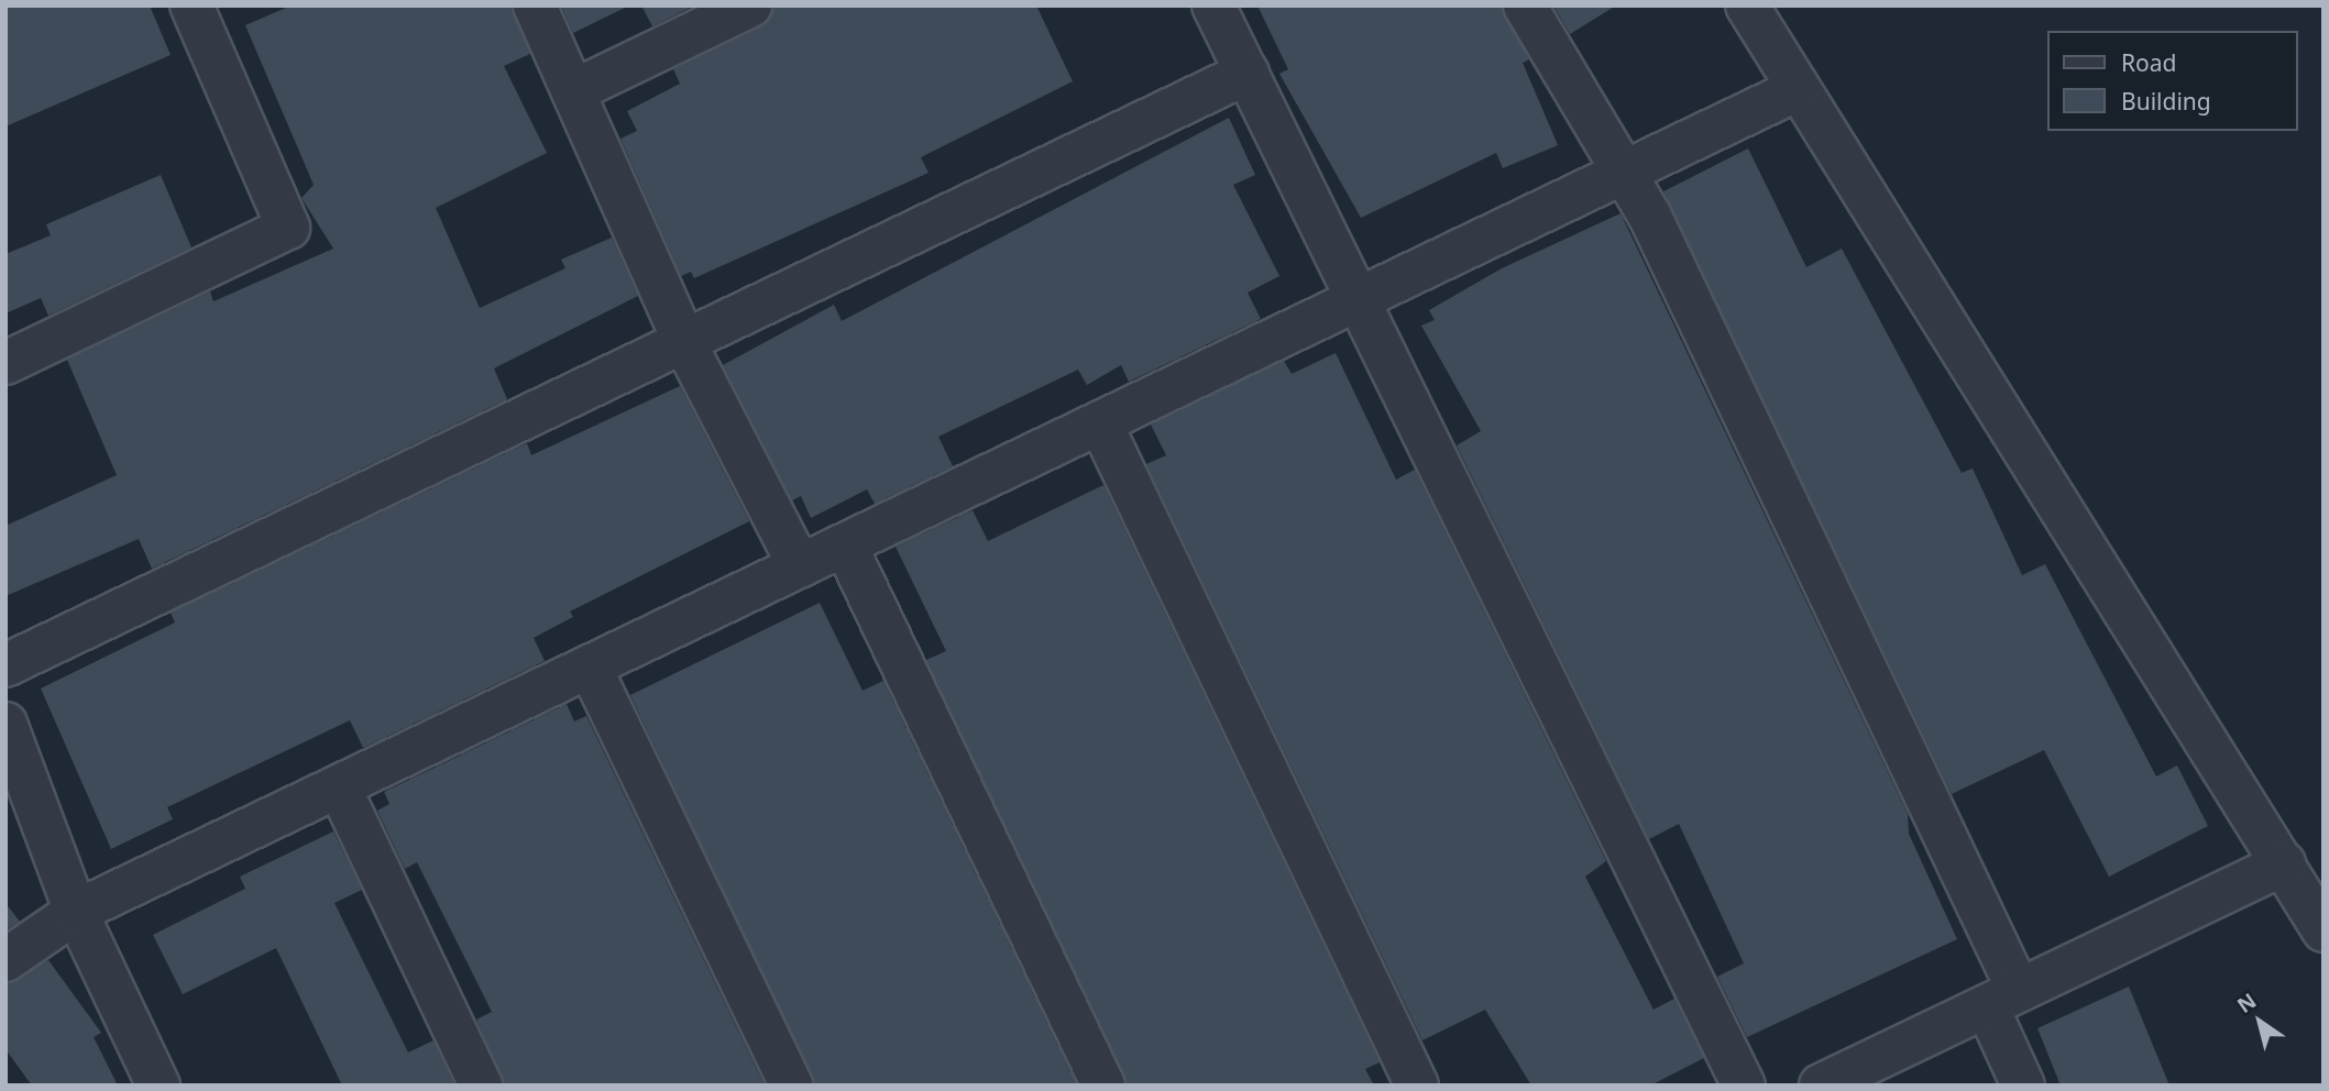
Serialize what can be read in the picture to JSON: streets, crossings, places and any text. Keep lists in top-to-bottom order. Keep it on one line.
{"legend":["Road","Building"],"north":"top left"}
